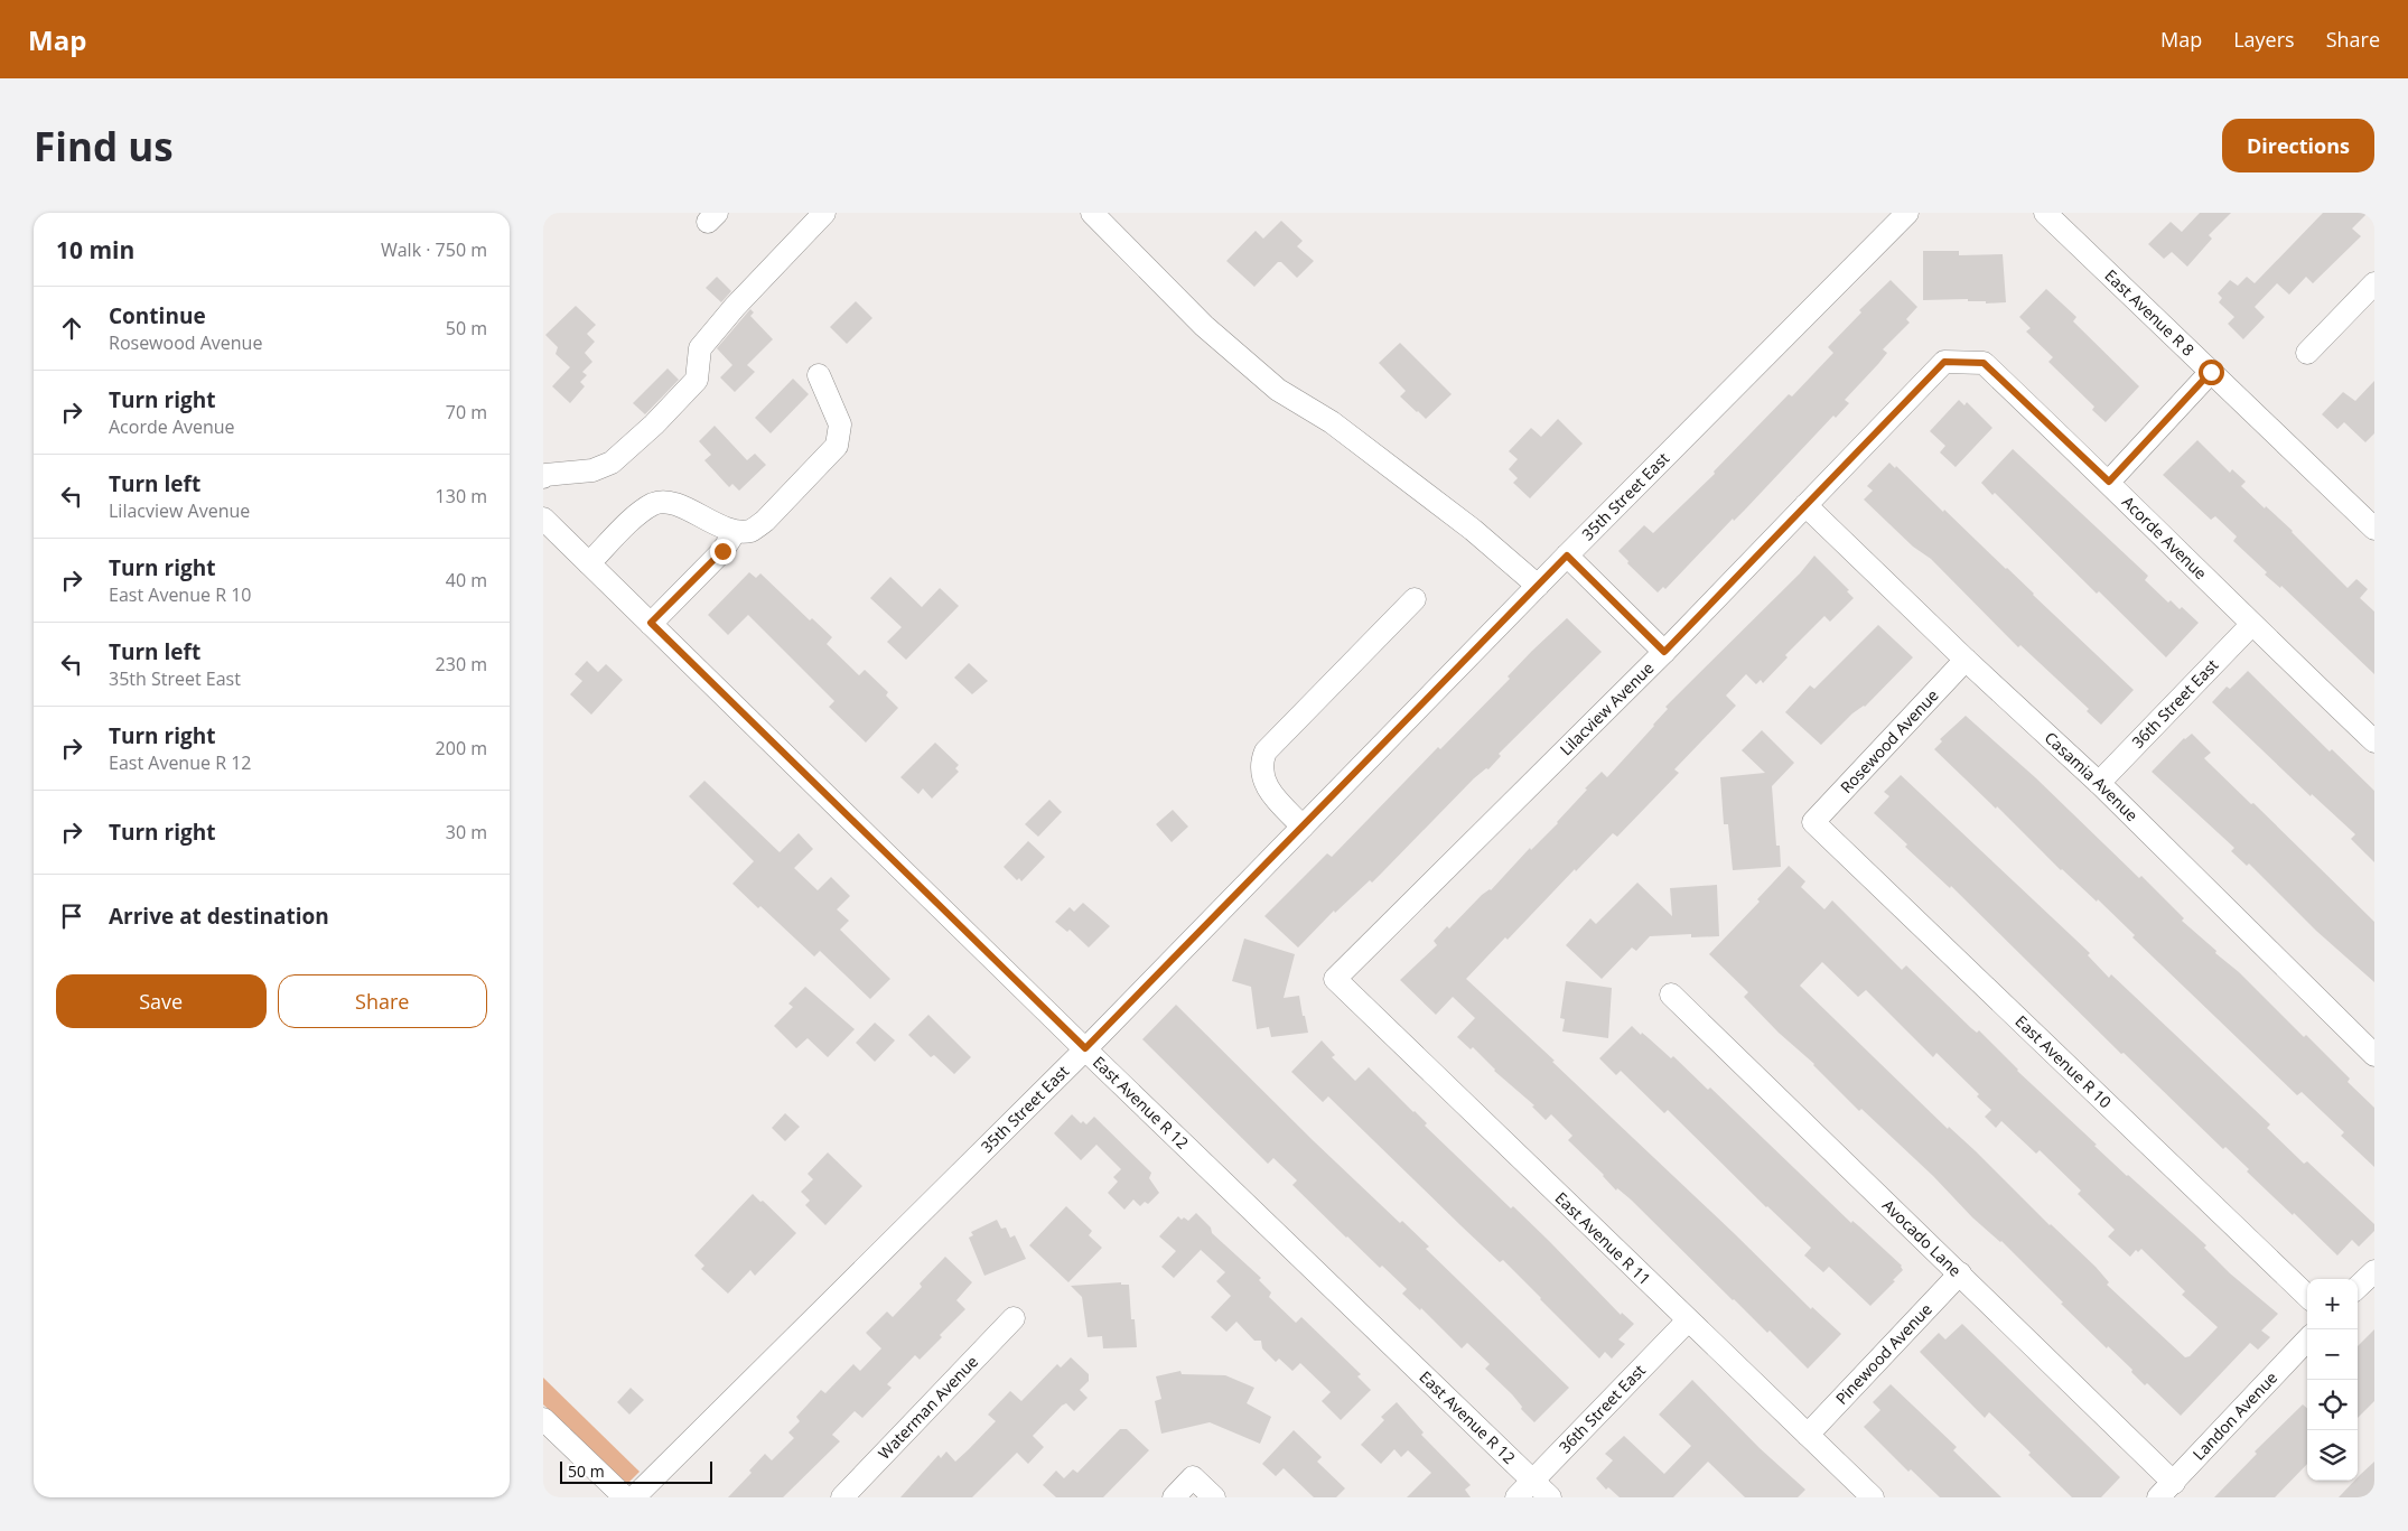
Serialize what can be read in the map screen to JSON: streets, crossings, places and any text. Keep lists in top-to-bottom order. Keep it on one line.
{"streets":{"street":["East Avenue R 8","35th Street East","Acorde Avenue","36th Street East","Lilacview Avenue","Rosewood Avenue","Casamia Avenue","East Avenue R 10","East Avenue R 12","Avocado Lane","East Avenue R 11","Pinewood Avenue","Waterman Avenue","Landon Avenue"]},"crossings":[["35th Street East","East Avenue R 12"],["Acorde Avenue","36th Street East"],["Acorde Avenue","Lilacview Avenue"],["36th Street East","Casamia Avenue"],["36th Street East","East Avenue R 12"],["36th Street East","East Avenue R 11"],["Lilacview Avenue","Casamia Avenue"],["Lilacview Avenue","East Avenue R 11"],["Rosewood Avenue","Casamia Avenue"],["Rosewood Avenue","East Avenue R 10"],["Avocado Lane","Pinewood Avenue"],["Avocado Lane","Landon Avenue"],["East Avenue R 11","Pinewood Avenue"]],"scale_bar":"50 m","page":{"header":"Map","nav":["Map","Layers","Share"],"buttons":["Directions",["Save","Share"]],"title":"Find us","heading":["10 min","Walk · 750 m"],"list":[["Continue","Rosewood Avenue","50 m"],["Turn right","Acorde Avenue","70 m"],["Turn left","Lilacview Avenue","130 m"],["Turn right","East Avenue R 10","40 m"],["Turn left","35th Street East","230 m"],["Turn right","East Avenue R 12","200 m"],["Turn right","30 m"],"Arrive at destination"],"map_buttons":["+","−"],"scale":"50 m"}}
